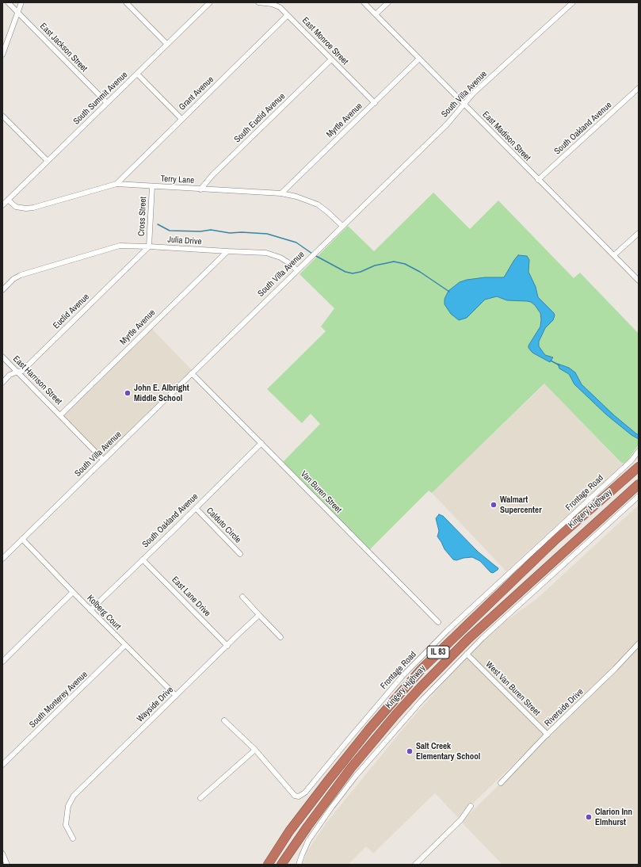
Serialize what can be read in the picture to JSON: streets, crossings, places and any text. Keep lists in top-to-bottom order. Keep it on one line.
{"streets":{"highway":["Kingery Highway","IL 83"],"street":["East Monroe Street","East Jackson Street","Grant Avenue","South Villa Avenue","South Summit Avenue","South Euclid Avenue","Myrtle Avenue","South Oakland Avenue","East Madison Street","Terry Lane","Cross Street","Julia Drive","Euclid Avenue","East Harrison Street","Van Buren Street","Frontage Road","Calduto Circle","East Lane Drive","Kolberg Court","West Van Buren Street","South Monterey Avenue","Wayside Drive","Riverside Drive"]},"crossings":[["East Monroe Street","Grant Avenue"],["East Monroe Street","South Euclid Avenue"],["East Monroe Street","Myrtle Avenue"],["East Jackson Street","South Summit Avenue"],["Grant Avenue","Terry Lane"],["South Villa Avenue","East Madison Street"],["South Villa Avenue","Terry Lane"],["South Villa Avenue","Julia Drive"],["South Villa Avenue","East Harrison Street"],["South Villa Avenue","Van Buren Street"],["South Villa Avenue","Kolberg Court"],["South Summit Avenue","Terry Lane"],["South Euclid Avenue","Terry Lane"],["Myrtle Avenue","East Madison Street"],["Myrtle Avenue","Terry Lane"],["Myrtle Avenue","Julia Drive"],["Myrtle Avenue","East Harrison Street"],["South Oakland Avenue","East Madison Street"],["South Oakland Avenue","Van Buren Street"],["South Oakland Avenue","Calduto Circle"],["South Oakland Avenue","East Lane Drive"],["South Oakland Avenue","Kolberg Court"],["Terry Lane","Cross Street"],["Cross Street","Julia Drive"],["Cross Street","Euclid Avenue"],["Julia Drive","Euclid Avenue"],["Euclid Avenue","East Harrison Street"],["East Lane Drive","Wayside Drive"],["Kolberg Court","South Monterey Avenue"],["Kolberg Court","Wayside Drive"],["West Van Buren Street","Riverside Drive"]],"places":["John E. Albright Middle School","Walmart Supercenter","Salt Creek Elementary School","Clarion Inn Elmhurst"]}
